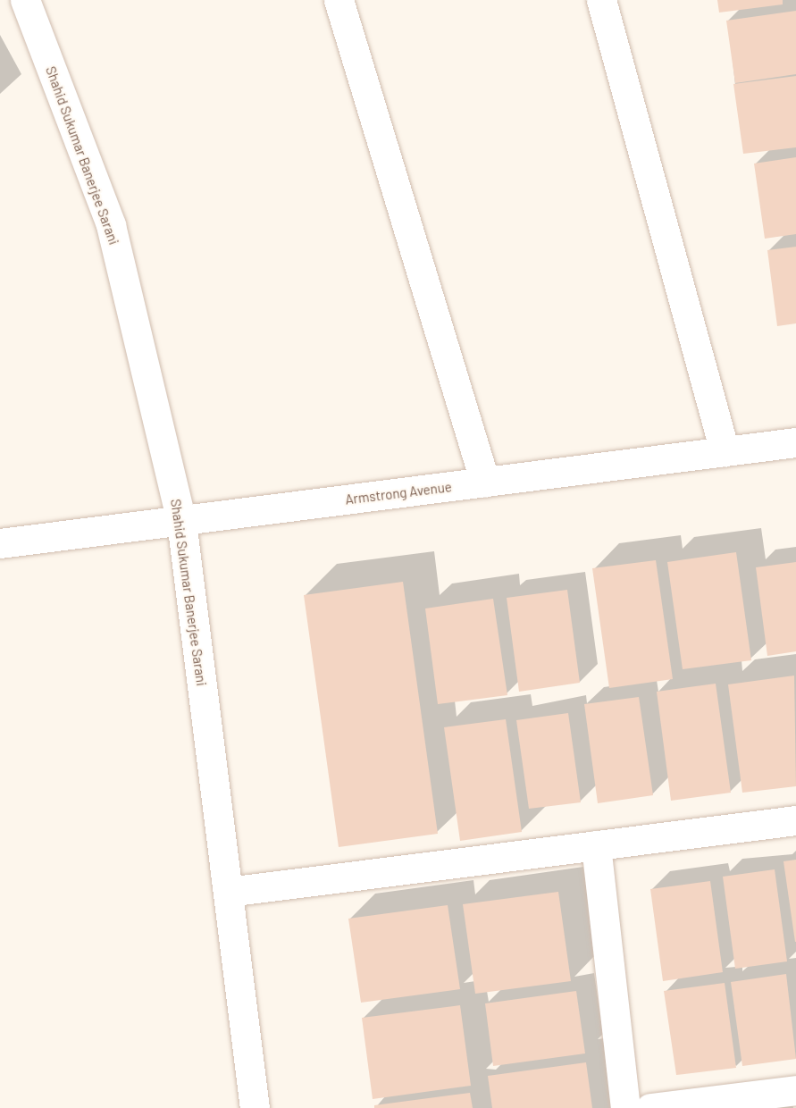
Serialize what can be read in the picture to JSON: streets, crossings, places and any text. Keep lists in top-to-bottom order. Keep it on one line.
{"streets":{"street":["Shahid Sukumar Banerjee Sarani","Armstrong Avenue"]},"crossings":[["Shahid Sukumar Banerjee Sarani","Armstrong Avenue"]]}
